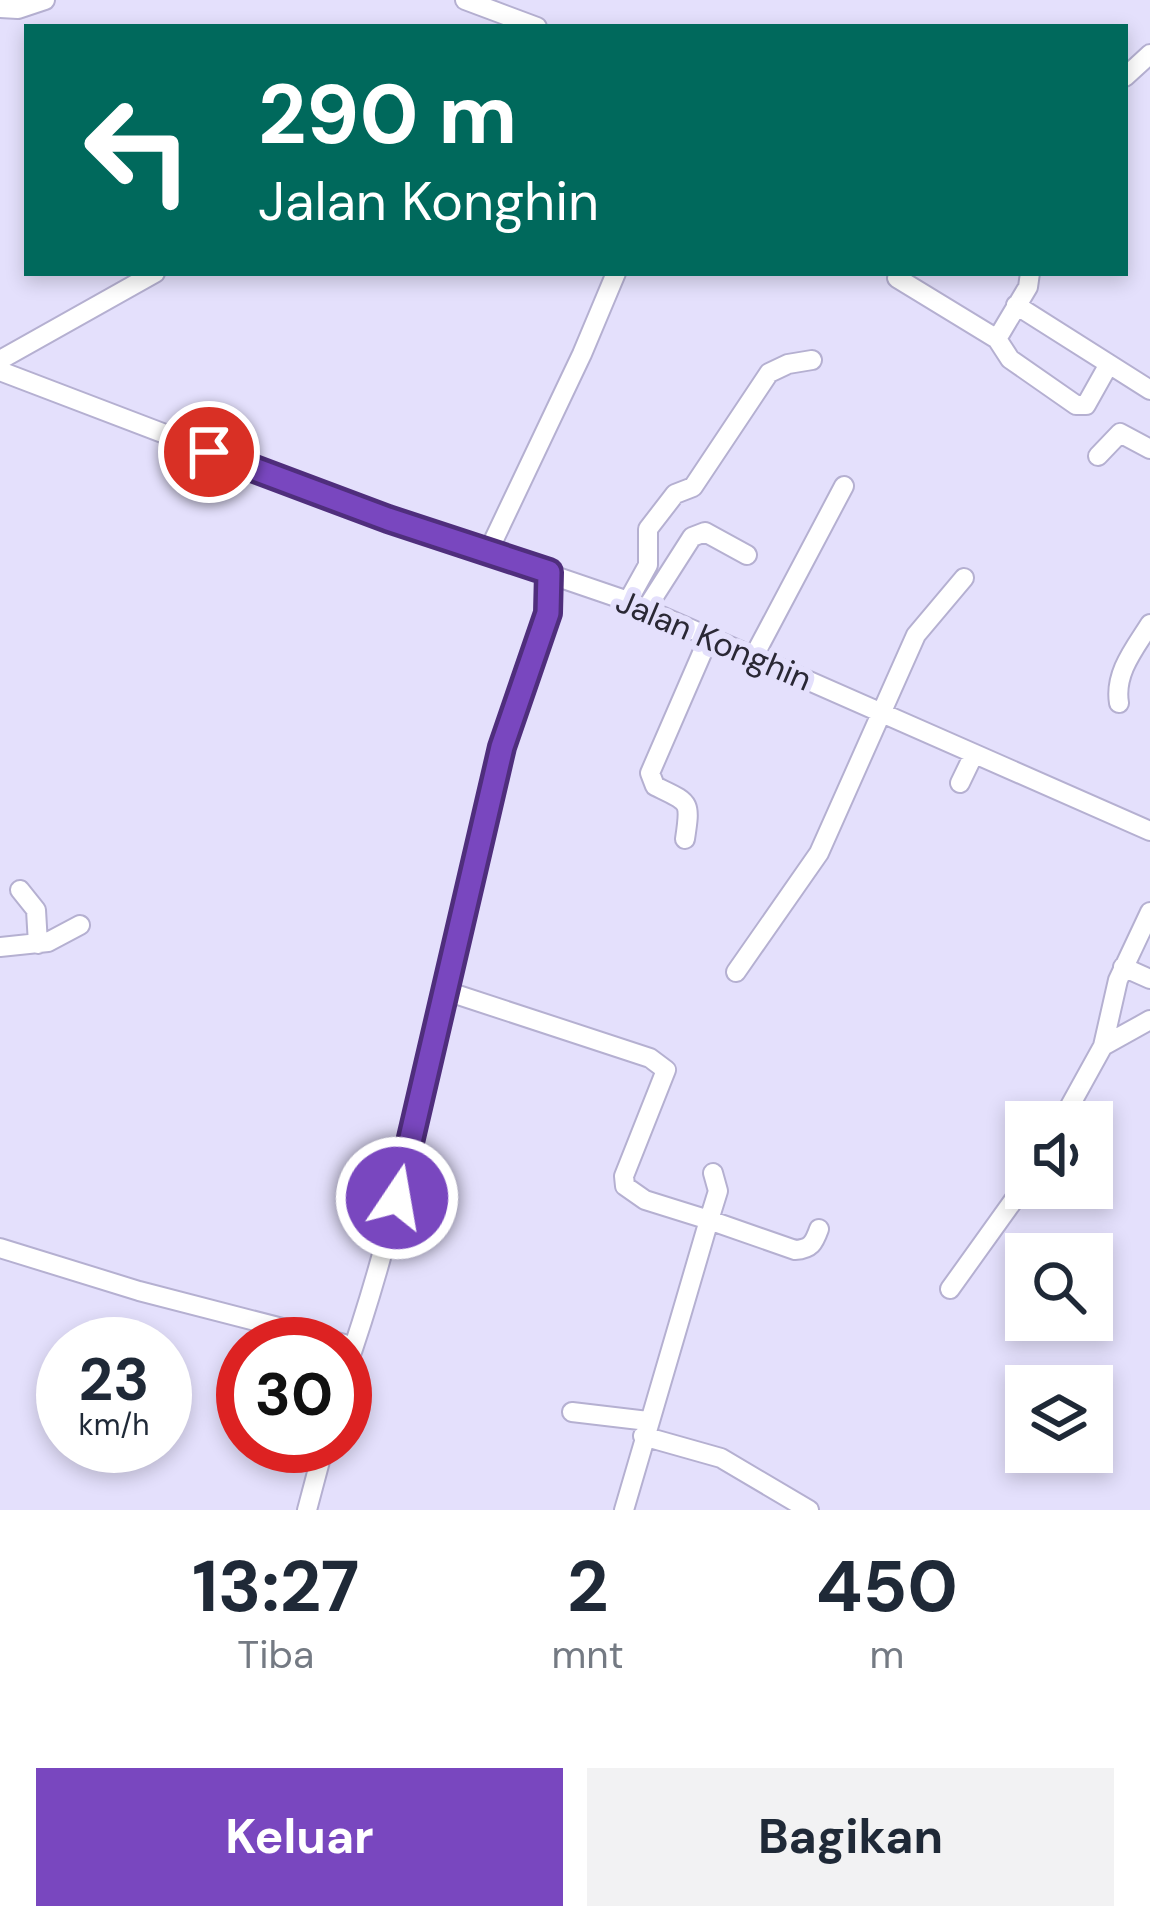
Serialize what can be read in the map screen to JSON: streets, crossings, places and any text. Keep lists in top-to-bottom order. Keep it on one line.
{"streets":{"street":["Jalan Konghin"]},"page":{"turn":["290 m","Jalan Konghin"],"speed":"23 km/h","limit":"30","eta":["13:27","Tiba","2","mnt","450","m"],"buttons":["Keluar","Bagikan"]}}
